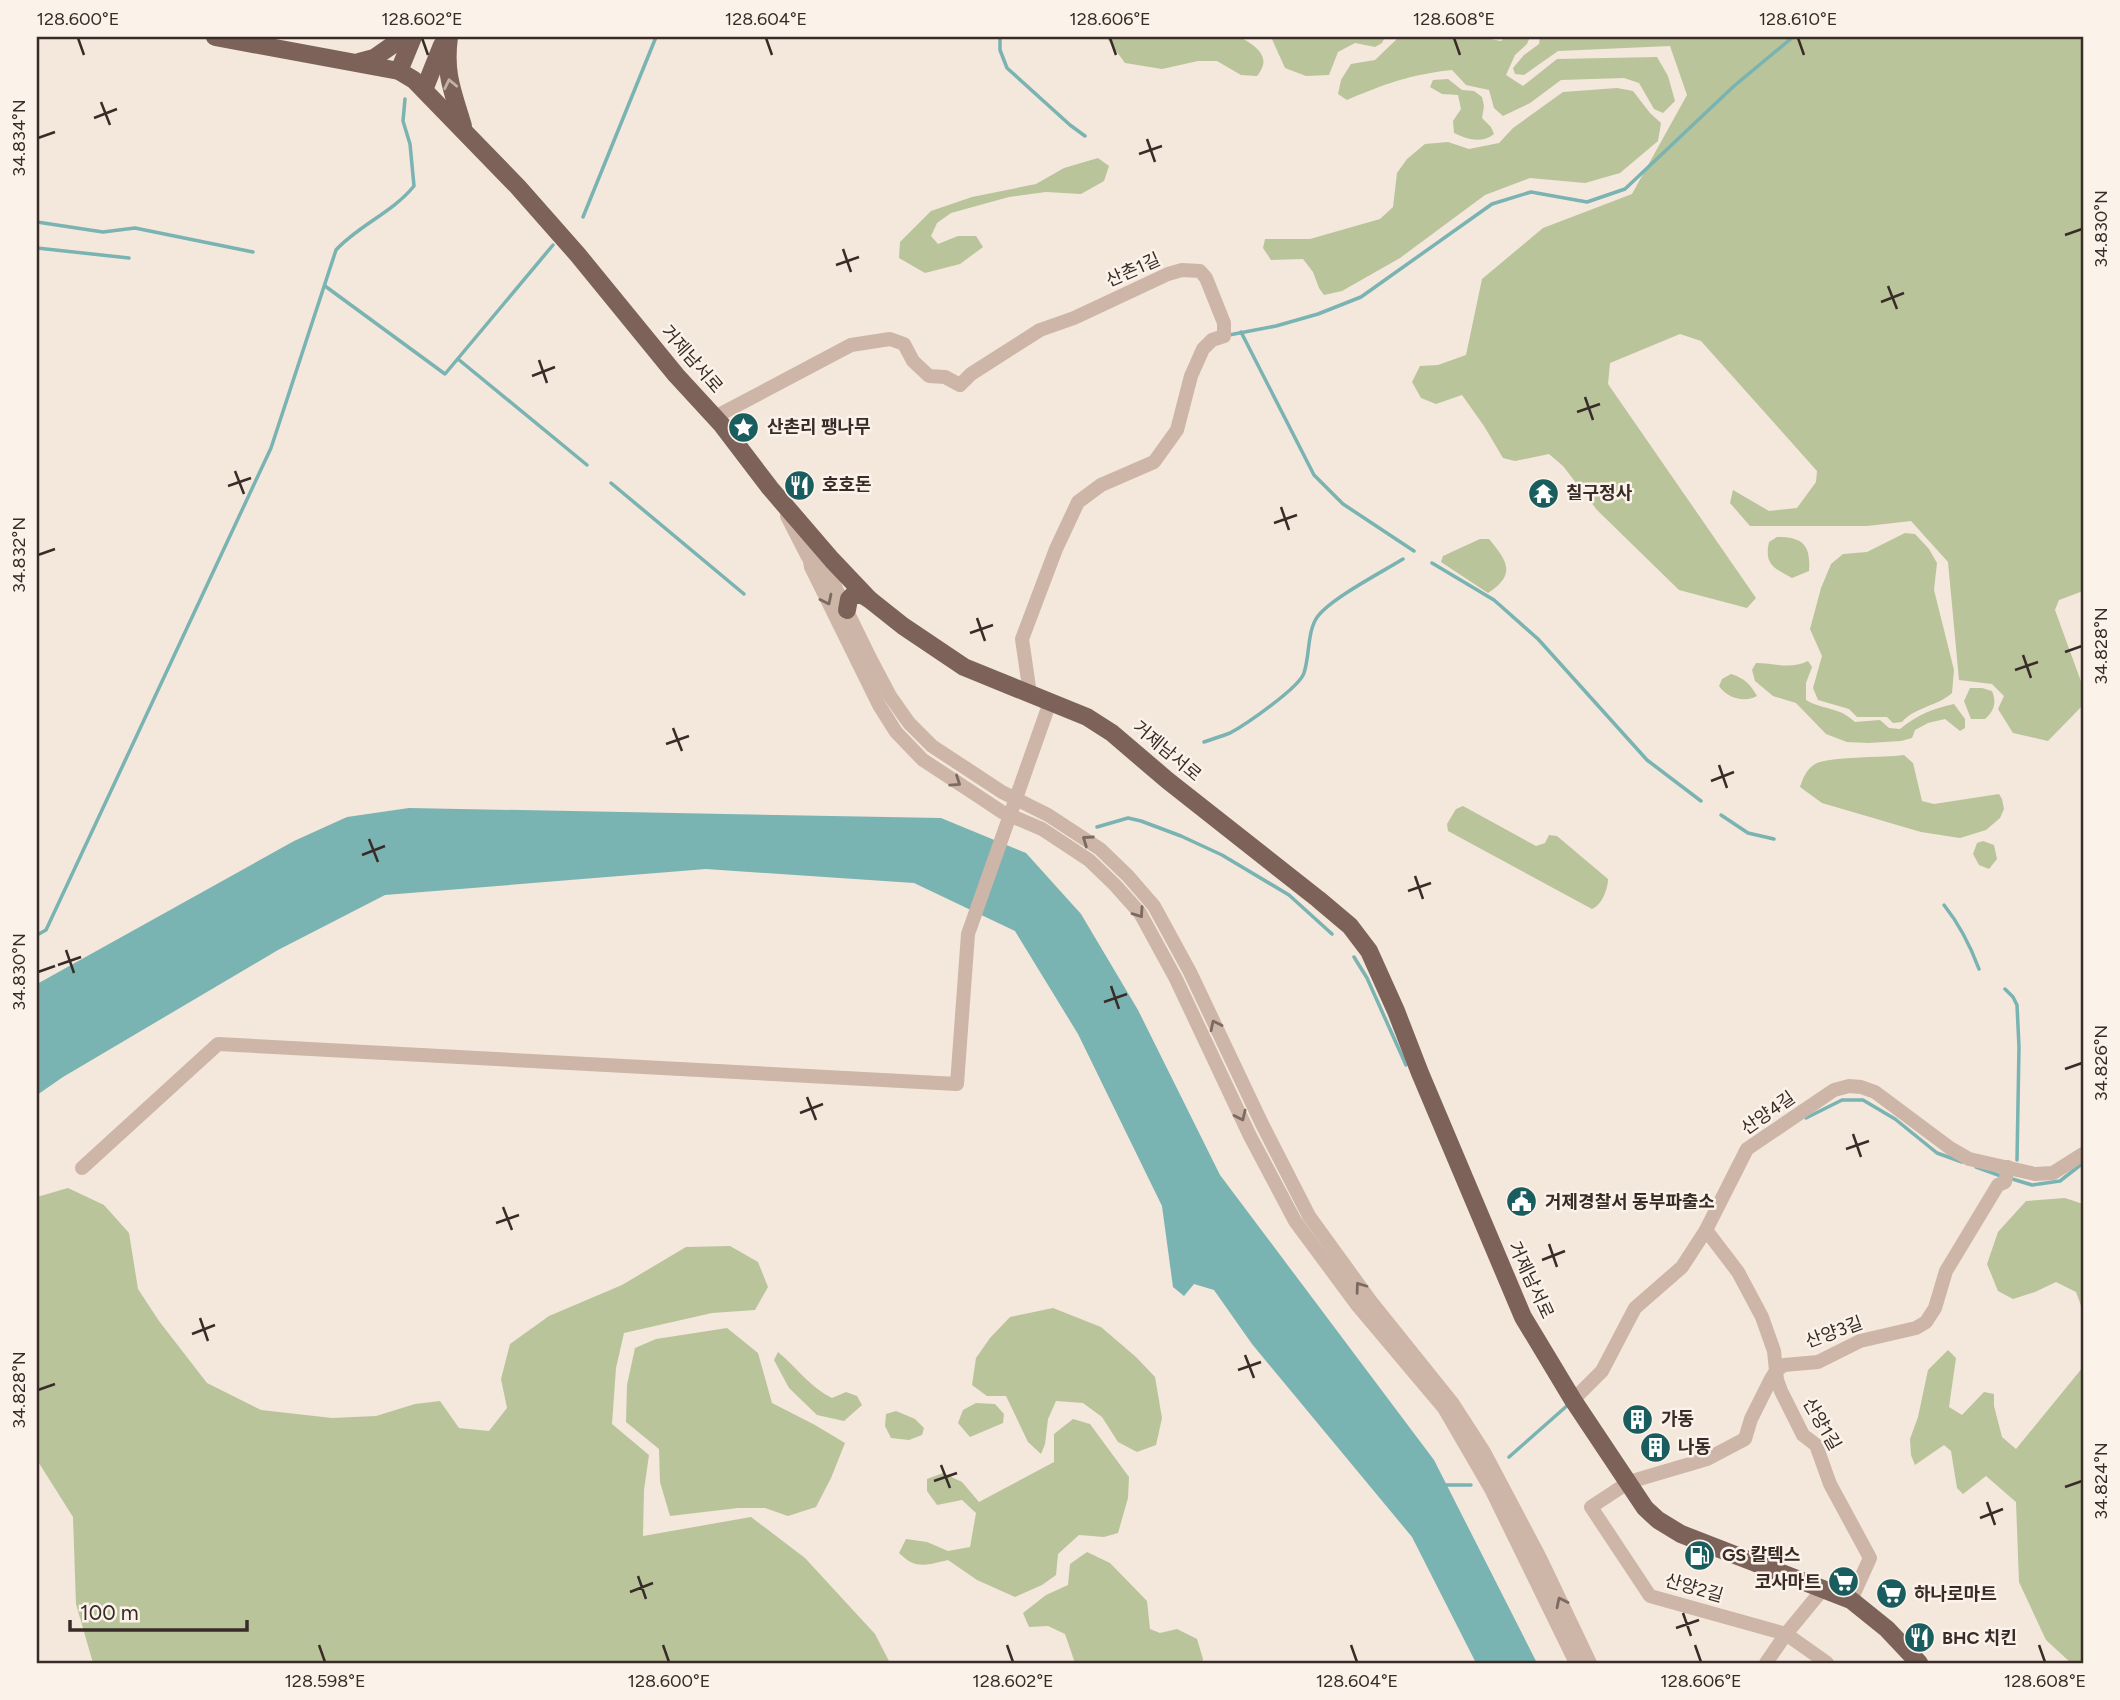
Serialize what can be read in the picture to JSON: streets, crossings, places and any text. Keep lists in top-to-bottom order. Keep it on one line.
{"streets":{"main road":["거제남서로"],"street":["산촌1길","산양4길","산양3길","산양1길","산양2길"]},"crossings":[["산촌1길","거제남서로"],["거제남서로","산양4길"],["거제남서로","산양1길"],["거제남서로","산양2길"],["산양4길","산양3길"],["산양4길","산양1길"],["산양3길","산양1길"]],"places":{"place":["산촌리 팽나무"],"restaurant":["호호돈","BHC 치킨"],"temple":["칠구정사"],"public building":["거제경찰서 동부파출소"],"building":["가동","나동"],"fuel station":["GS 칼텍스"],"supermarket":["코사마트","하나로마트"]},"scale_bar":"100 m","coordinates":["128.600°E","128.602°E","128.604°E","128.606°E","128.608°E","128.610°E","34.834°N","34.830°N","34.832°N","34.828°N","34.826°N","34.824°N","128.598°E"]}
